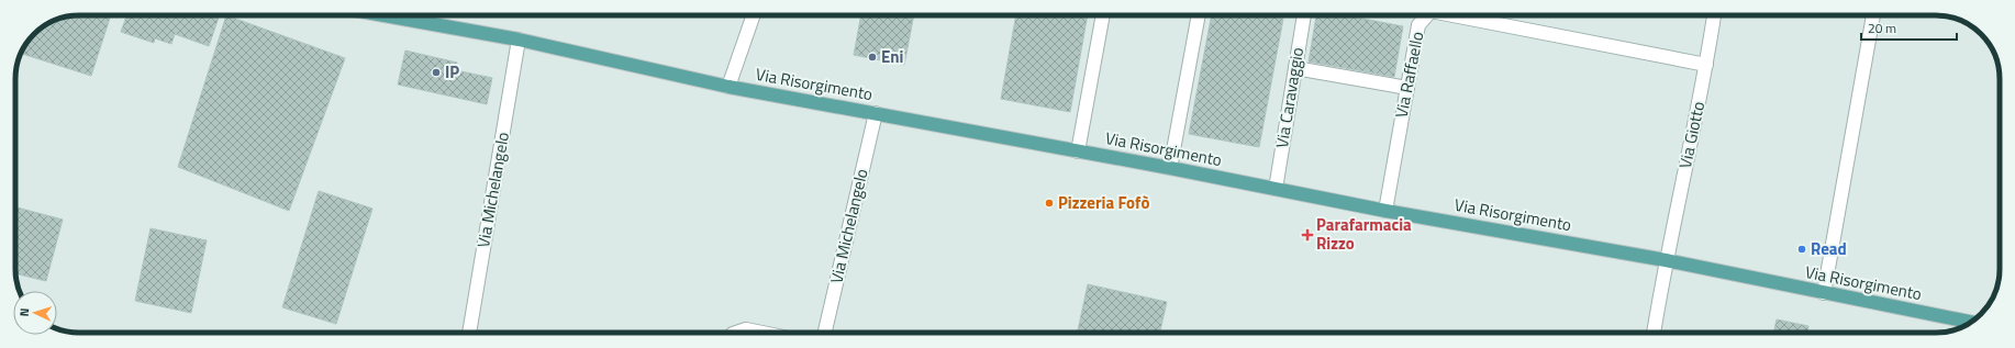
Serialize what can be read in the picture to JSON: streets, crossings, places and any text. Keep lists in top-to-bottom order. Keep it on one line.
{"streets":{"main road":["Via Risorgimento"],"street":["Via Raffaello","Via Caravaggio","Via Giotto","Via Michelangelo"]},"crossings":[["Via Raffaello","Via Risorgimento"],["Via Raffaello","Via Giotto"],["Via Risorgimento","Via Caravaggio"],["Via Risorgimento","Via Giotto"],["Via Risorgimento","Via Michelangelo"]],"places":{"other":["Eni","IP","Pizzeria Fofò","Read"],"health":["Parafarmacia Rizzo"]},"scale_bar":"20 m","north":"left"}
